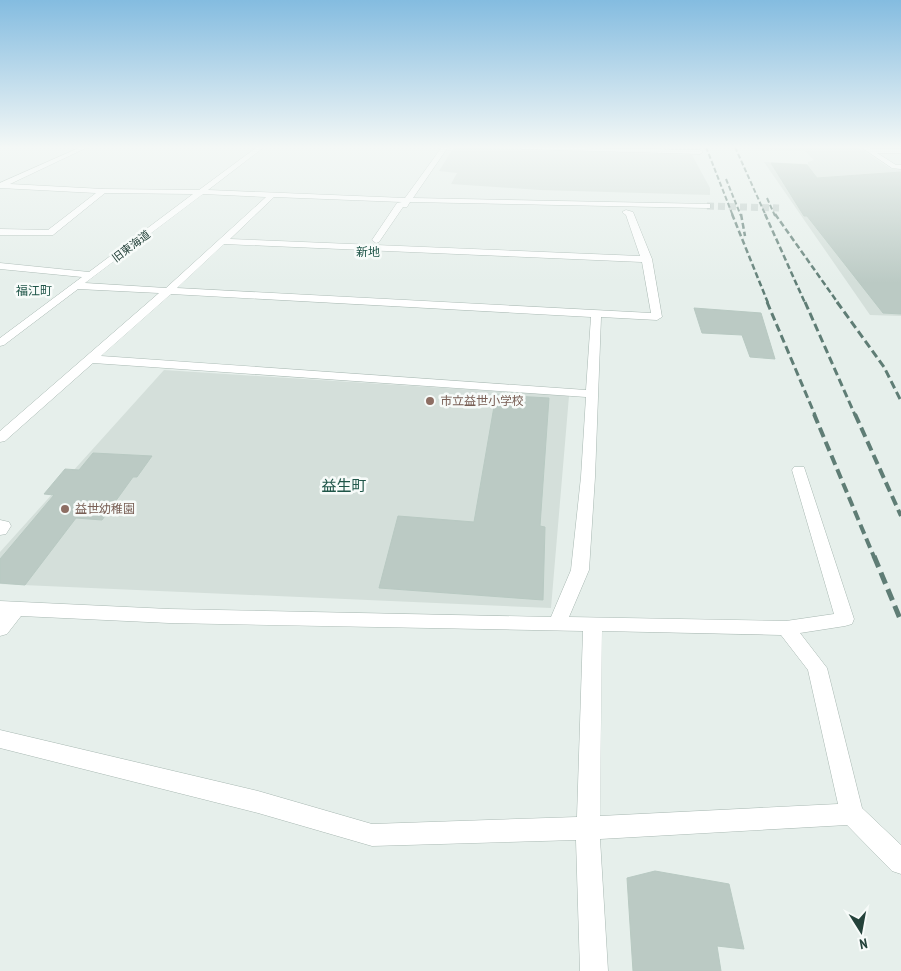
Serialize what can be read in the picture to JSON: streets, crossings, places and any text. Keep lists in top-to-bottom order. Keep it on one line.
{"streets":{"street":["旧東海道"]},"districts":["新地","福江町","益生町"],"places":["市立益世小学校","益世幼稚園"],"north":"bottom"}
